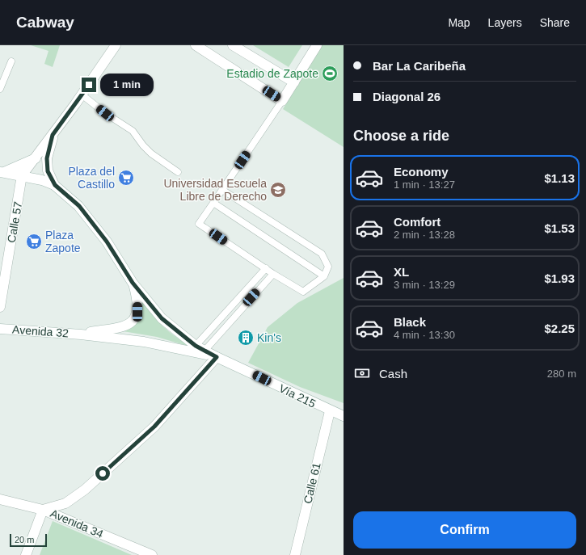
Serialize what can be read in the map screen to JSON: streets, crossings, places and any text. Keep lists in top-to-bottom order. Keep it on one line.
{"streets":{"street":["Calle 57","Avenida 32","Vía 215","Calle 61","Avenida 34"]},"crossings":[["Avenida 32","Vía 215"],["Vía 215","Calle 61"]],"places":{"sports":["Estadio de Zapote"],"supermarket":["Plaza del Castillo","Plaza Zapote"],"school or university":["Universidad Escuela Libre de Derecho"],"building":["Kin's"]},"scale_bar":"20 m","page":{"header":"Cabway","nav":["Map","Layers","Share"],"banner":["Bar La Caribeña","Diagonal 26"],"bubble":"1 min","heading":"Choose a ride","list":[{"name":"Economy","note":"1 min · 13:27","value":"$1.13"},{"name":"Comfort","note":"2 min · 13:28","value":"$1.53"},{"name":"XL","note":"3 min · 13:29","value":"$1.93"},{"name":"Black","note":"4 min · 13:30","value":"$2.25"}],"pay":["Cash","280 m"],"buttons":"Confirm","scale":"20 m"}}
